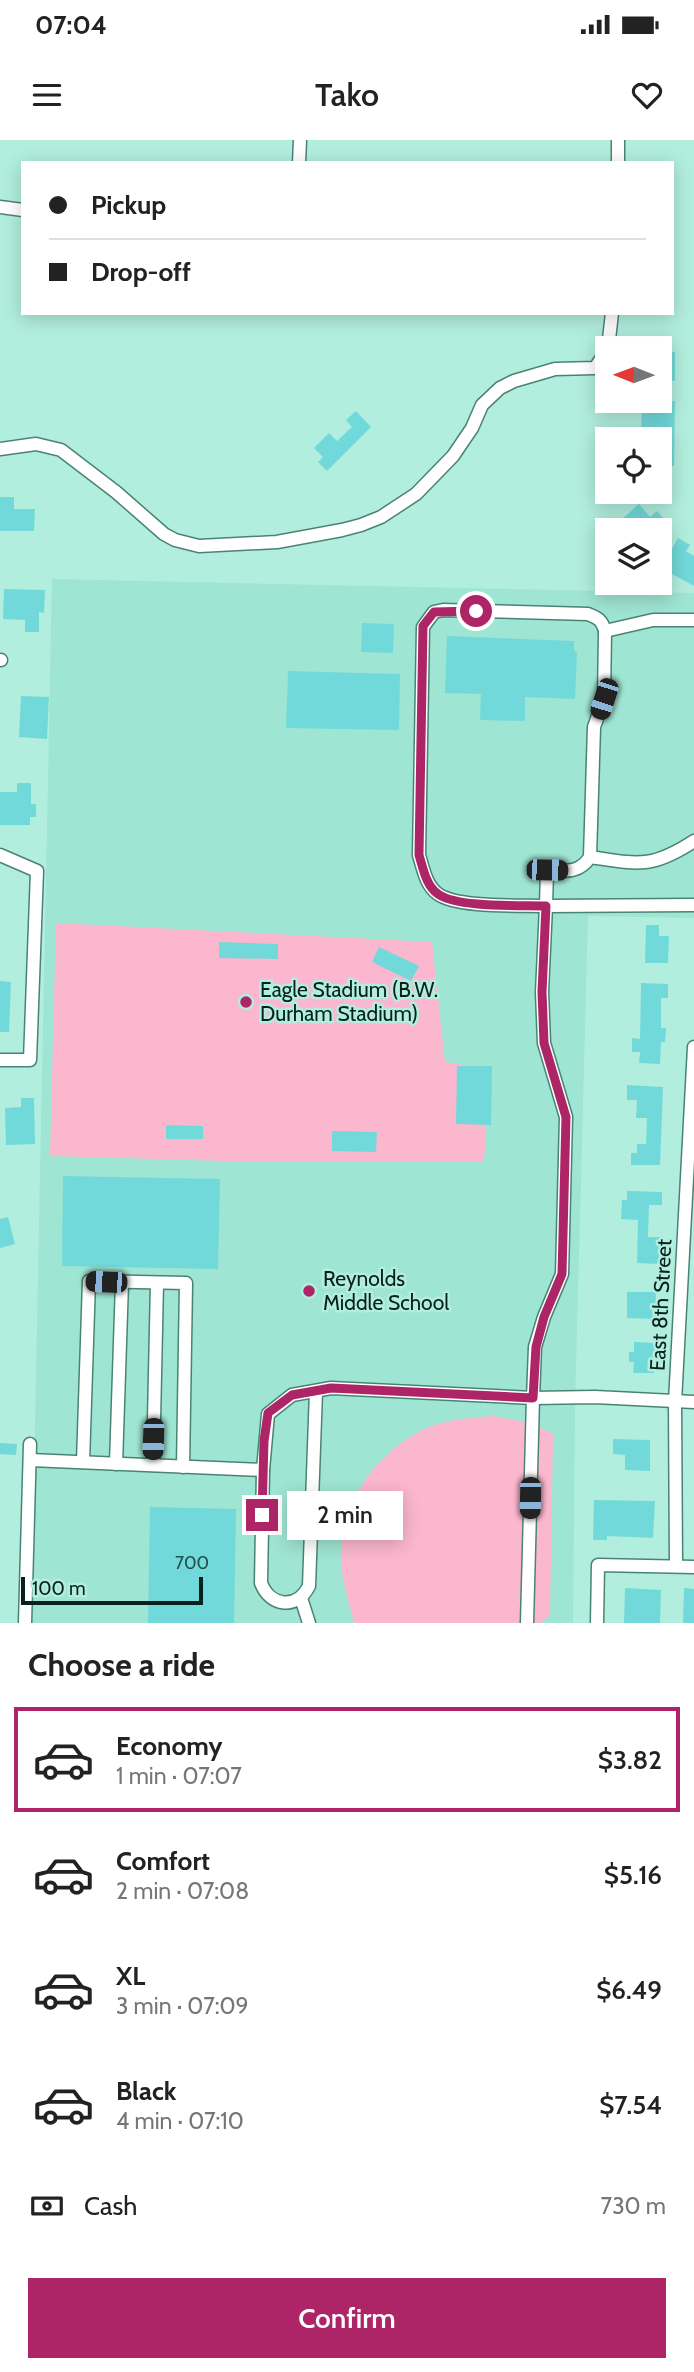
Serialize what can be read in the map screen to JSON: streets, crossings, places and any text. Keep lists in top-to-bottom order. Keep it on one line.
{"streets":{"street":["East 8th Street"]},"places":["Eagle Stadium (B.W. Durham Stadium)","Reynolds Middle School"],"house_numbers":["700"],"scale_bar":"100 m","north":"left","page":{"status":"07:04","header":"Tako","banner":["Pickup","Drop-off"],"bubble":"2 min","scale":"100 m","heading":"Choose a ride","list":[{"name":"Economy","note":"1 min · 07:07","value":"$3.82"},{"name":"Comfort","note":"2 min · 07:08","value":"$5.16"},{"name":"XL","note":"3 min · 07:09","value":"$6.49"},{"name":"Black","note":"4 min · 07:10","value":"$7.54"}],"pay":["Cash","730 m"],"buttons":"Confirm"}}
